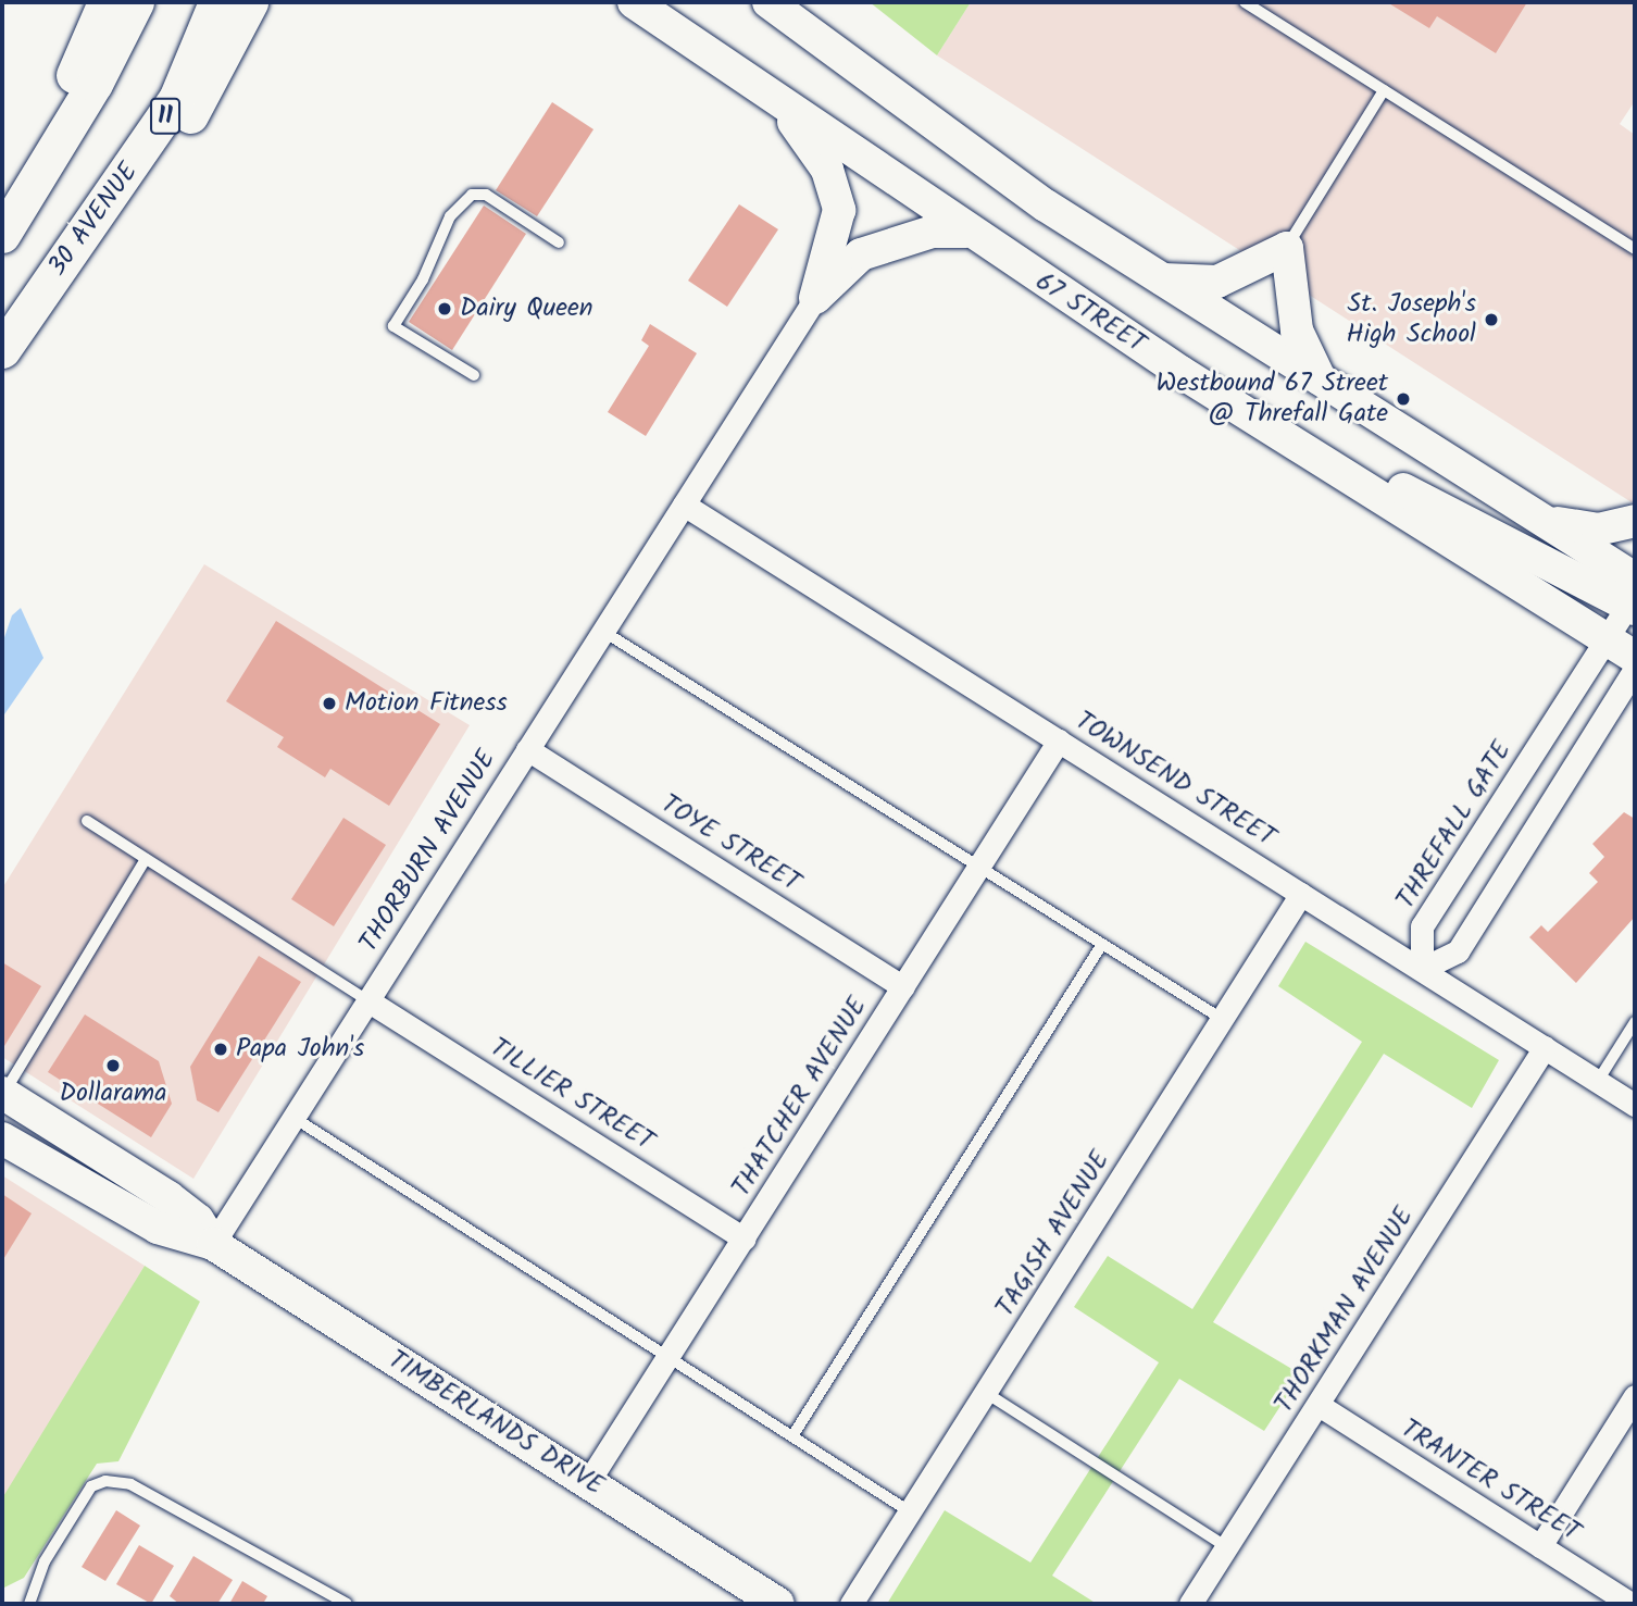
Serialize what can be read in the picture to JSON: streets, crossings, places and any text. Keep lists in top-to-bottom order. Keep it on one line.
{"streets":{"main road":["11","30 AVENUE","67 STREET","TIMBERLANDS DRIVE"],"street":["TOWNSEND STREET","THREFALL GATE","TOYE STREET","THORBURN AVENUE","TILLIER STREET","THATCHER AVENUE","TAGISH AVENUE","THORKMAN AVENUE","TRANTER STREET"]},"crossings":[["67 STREET","THREFALL GATE"],["TOWNSEND STREET","THREFALL GATE"],["TOWNSEND STREET","THORBURN AVENUE"],["TOWNSEND STREET","THATCHER AVENUE"],["TOWNSEND STREET","TAGISH AVENUE"],["TOWNSEND STREET","THORKMAN AVENUE"],["TOYE STREET","THORBURN AVENUE"],["TOYE STREET","THATCHER AVENUE"],["THORBURN AVENUE","TILLIER STREET"],["THORBURN AVENUE","TIMBERLANDS DRIVE"],["TILLIER STREET","THATCHER AVENUE"],["THATCHER AVENUE","TIMBERLANDS DRIVE"],["THORKMAN AVENUE","TRANTER STREET"]],"places":["Dairy Queen","St. Joseph's High School","Westbound 67 Street @ Threfall Gate","Motion Fitness","Papa John's","Dollarama"]}
